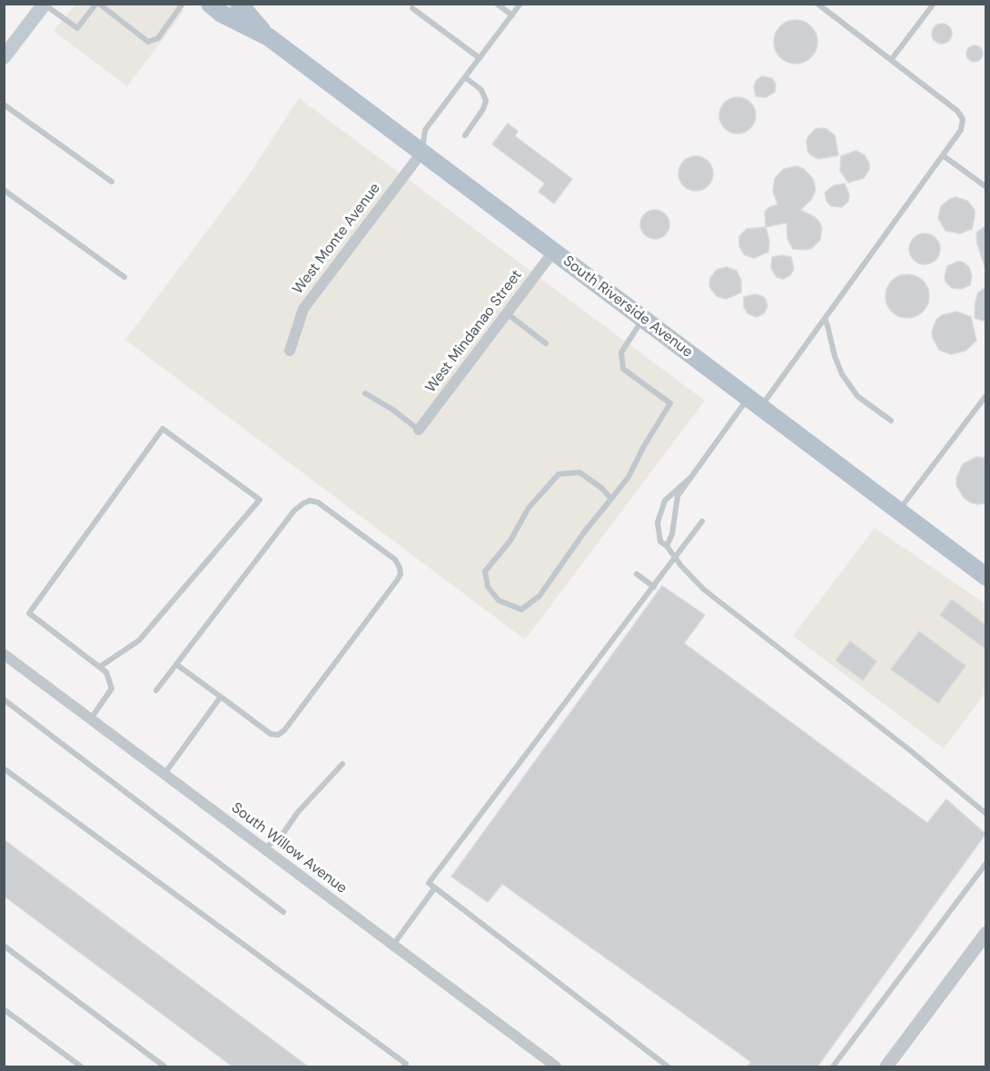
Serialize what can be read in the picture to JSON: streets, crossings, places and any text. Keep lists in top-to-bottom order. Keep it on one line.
{"streets":{"main road":["South Riverside Avenue"],"street":["West Monte Avenue","West Mindanao Street","South Willow Avenue"]},"crossings":[["West Monte Avenue","South Riverside Avenue"],["South Riverside Avenue","West Mindanao Street"]]}
